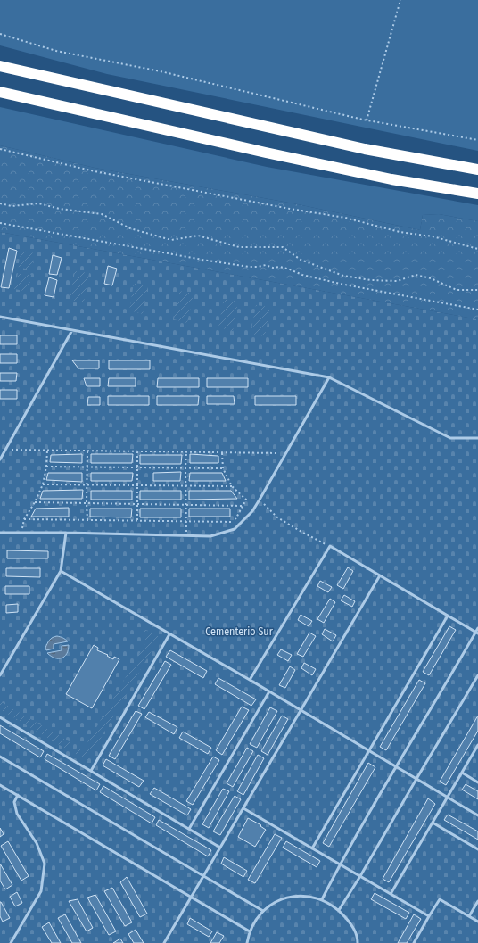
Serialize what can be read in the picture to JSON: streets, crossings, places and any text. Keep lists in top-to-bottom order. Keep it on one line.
{"parks":["Cementerio Sur"]}
